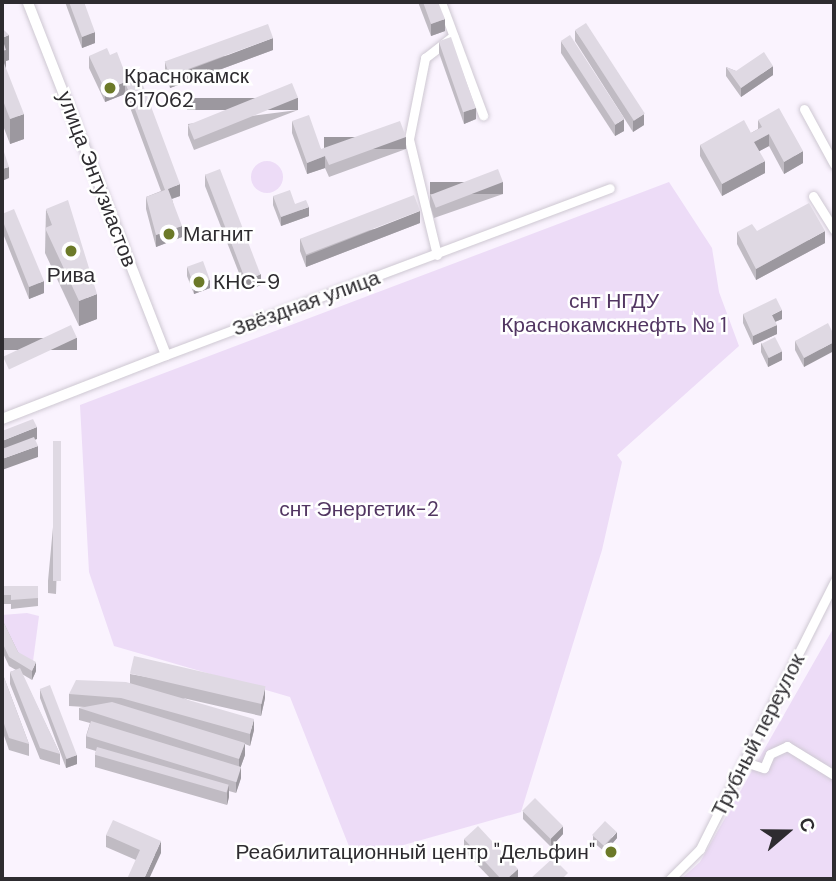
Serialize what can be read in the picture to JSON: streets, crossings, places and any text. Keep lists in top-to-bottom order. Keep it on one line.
{"streets":{"street":["улица Энтузиастов","Звёздная улица","Трубный переулок"]},"crossings":[["улица Энтузиастов","Звёздная улица"]],"parks":["снт НГДУ Краснокамскнефть № 1","снт Энергетик-2"],"places":["Краснокамск 617062","Магнит","Рива","КНС-9","Реабилитационный центр \"Дельфин\""],"north":"right"}
